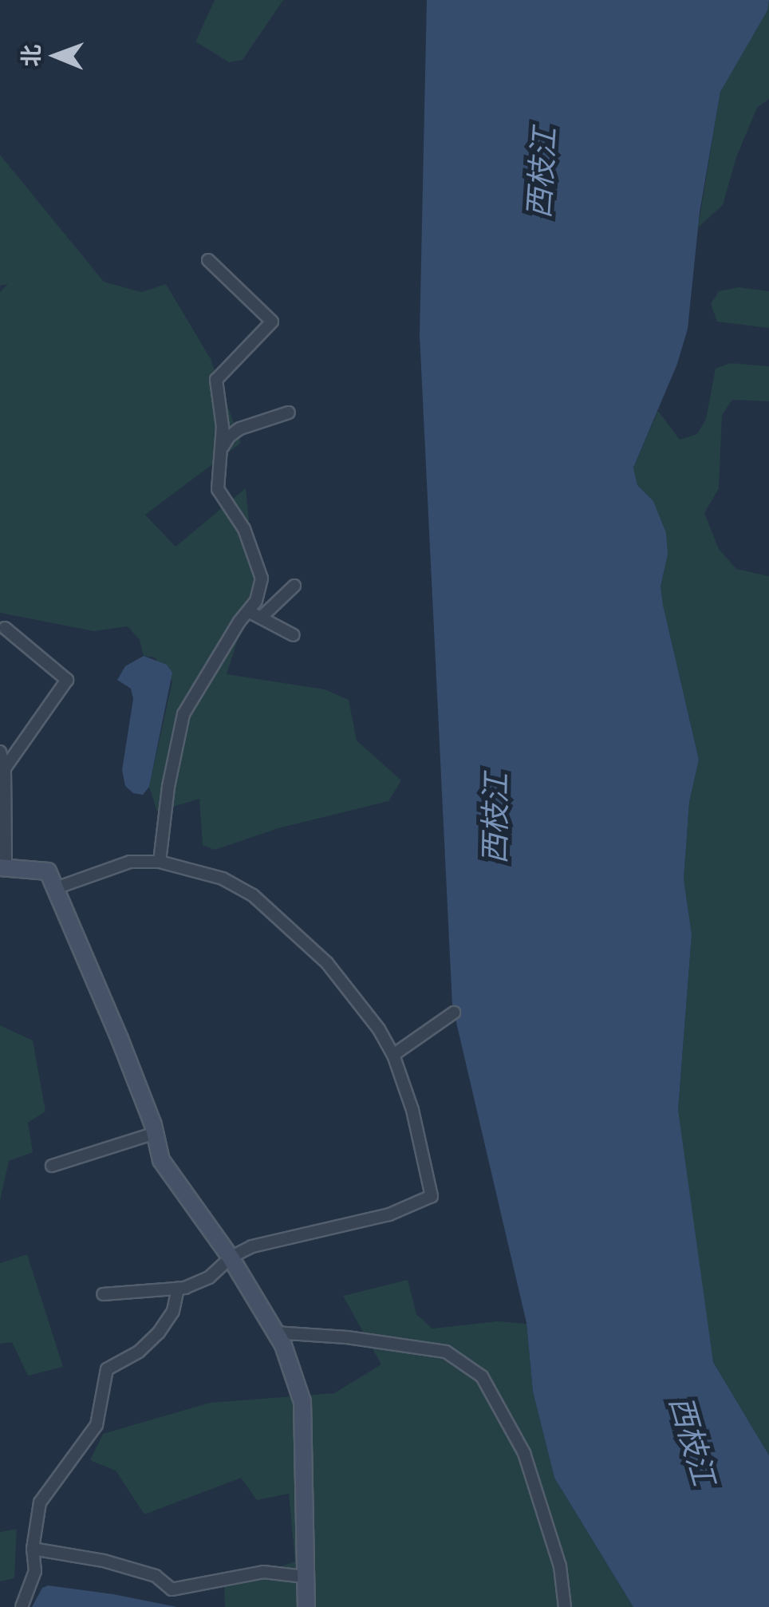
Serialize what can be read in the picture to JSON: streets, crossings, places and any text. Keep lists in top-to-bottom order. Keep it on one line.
{"water":["西枝江"],"north":"left"}
